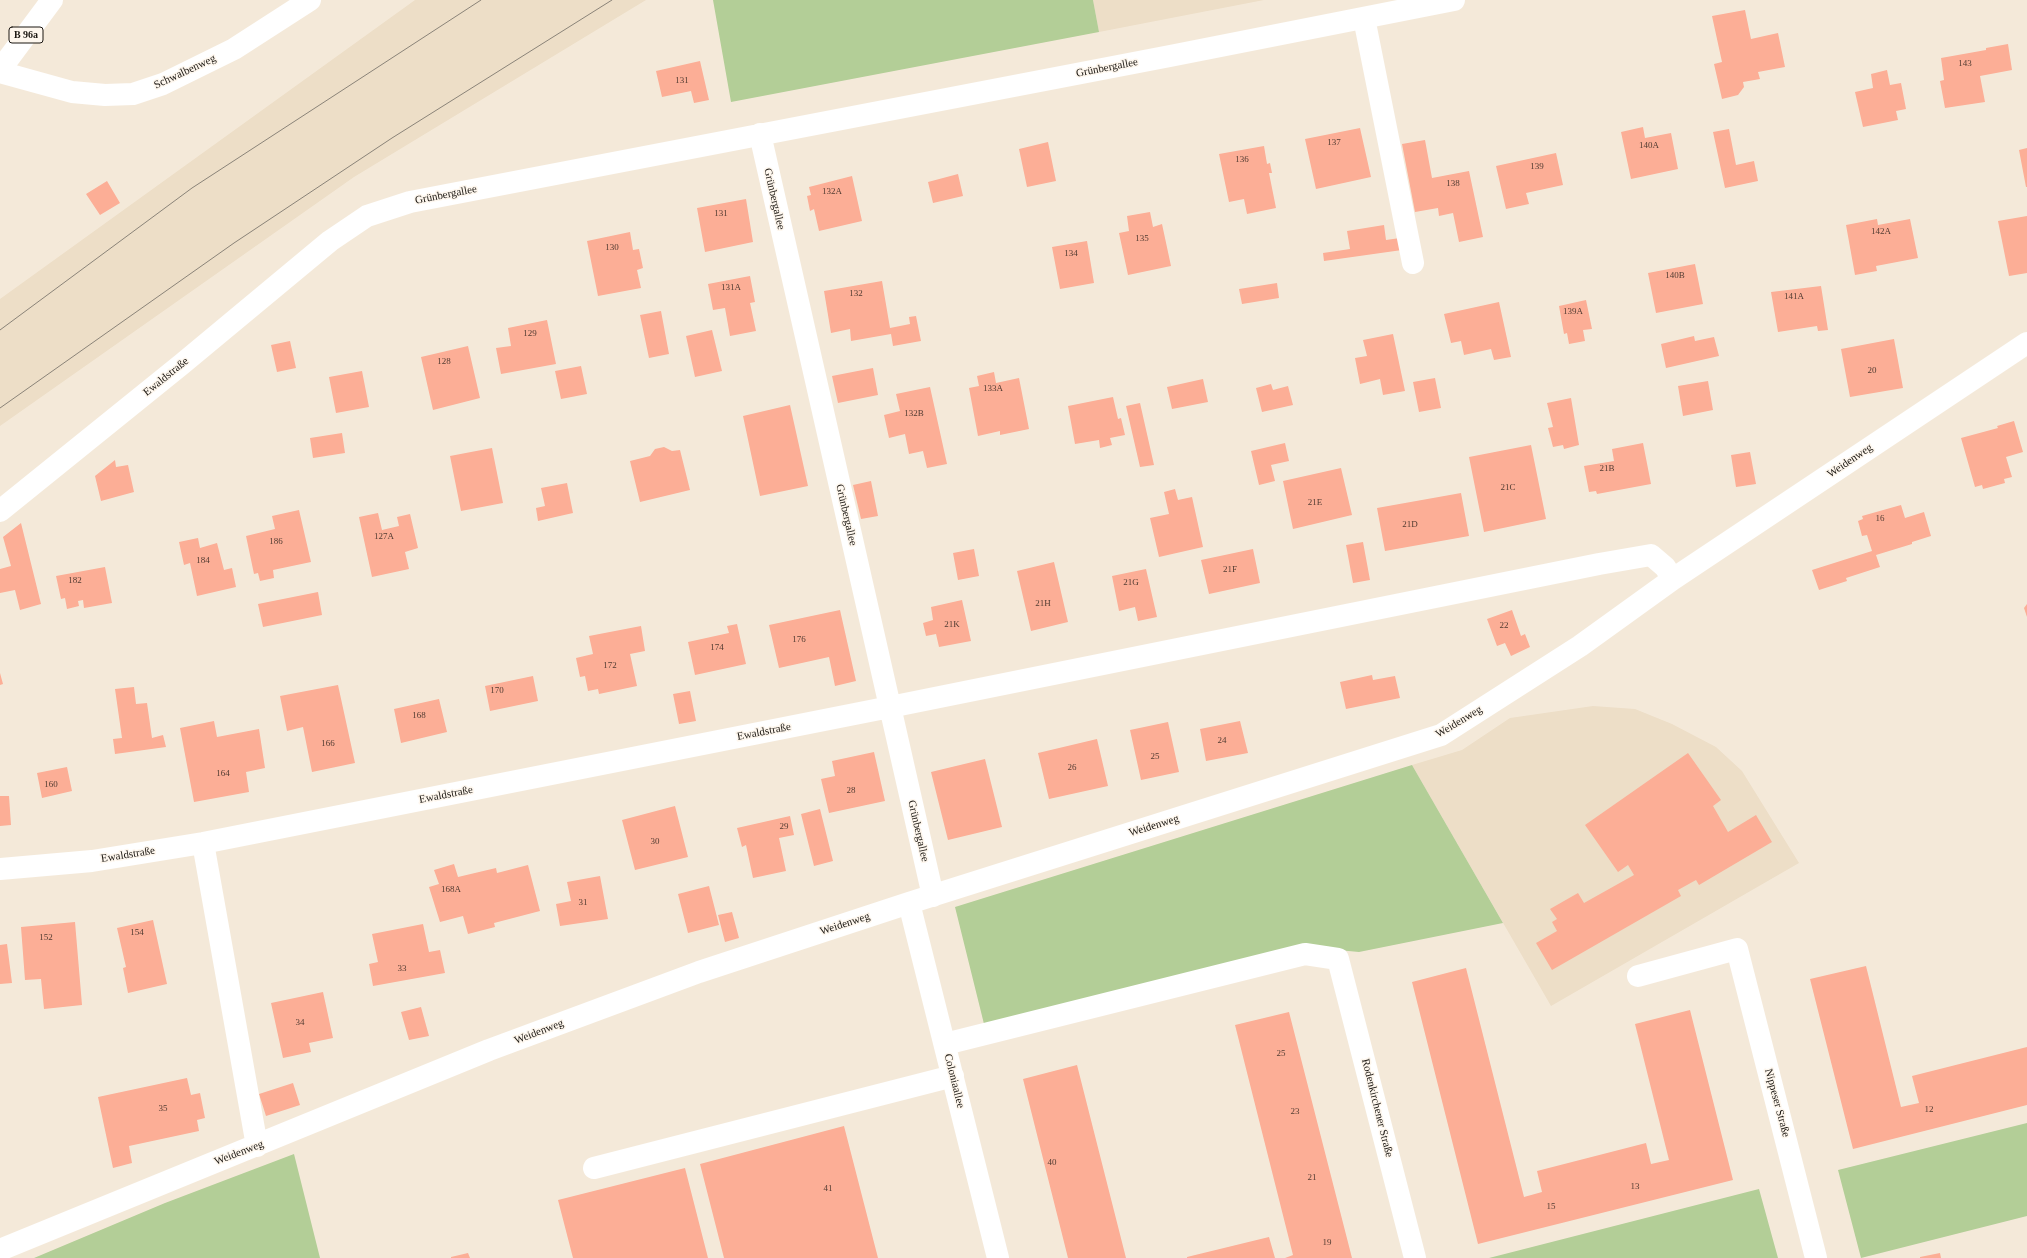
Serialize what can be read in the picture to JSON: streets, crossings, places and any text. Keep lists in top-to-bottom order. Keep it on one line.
{"streets":{"street":["B 96a","Grünbergallee","Schwalbenweg","Ewaldstraße","Weidenweg","Coloniaallee","Nippeser Straße","Rodenkirchener Straße"]},"crossings":[["B 96a","Schwalbenweg"],["Grünbergallee","Ewaldstraße"],["Grünbergallee","Weidenweg"],["Weidenweg","Coloniaallee"],["Coloniaallee","Rodenkirchener Straße"]],"house_numbers":["143","131","137","140A","136","139","138","132A","131","142A","135","130","134","140B","131A","132","141A","139A","129","128","20","133A","132B","21B","21C","21E","16","21D","127A","186","184","21F","182","21G","21H","21K","22","176","174","172","170","168","24","166","25","26","164","160","28","29","30","168A","31","154","152","33","34","25","35","12","23","40","21","13","41","15","19"]}
